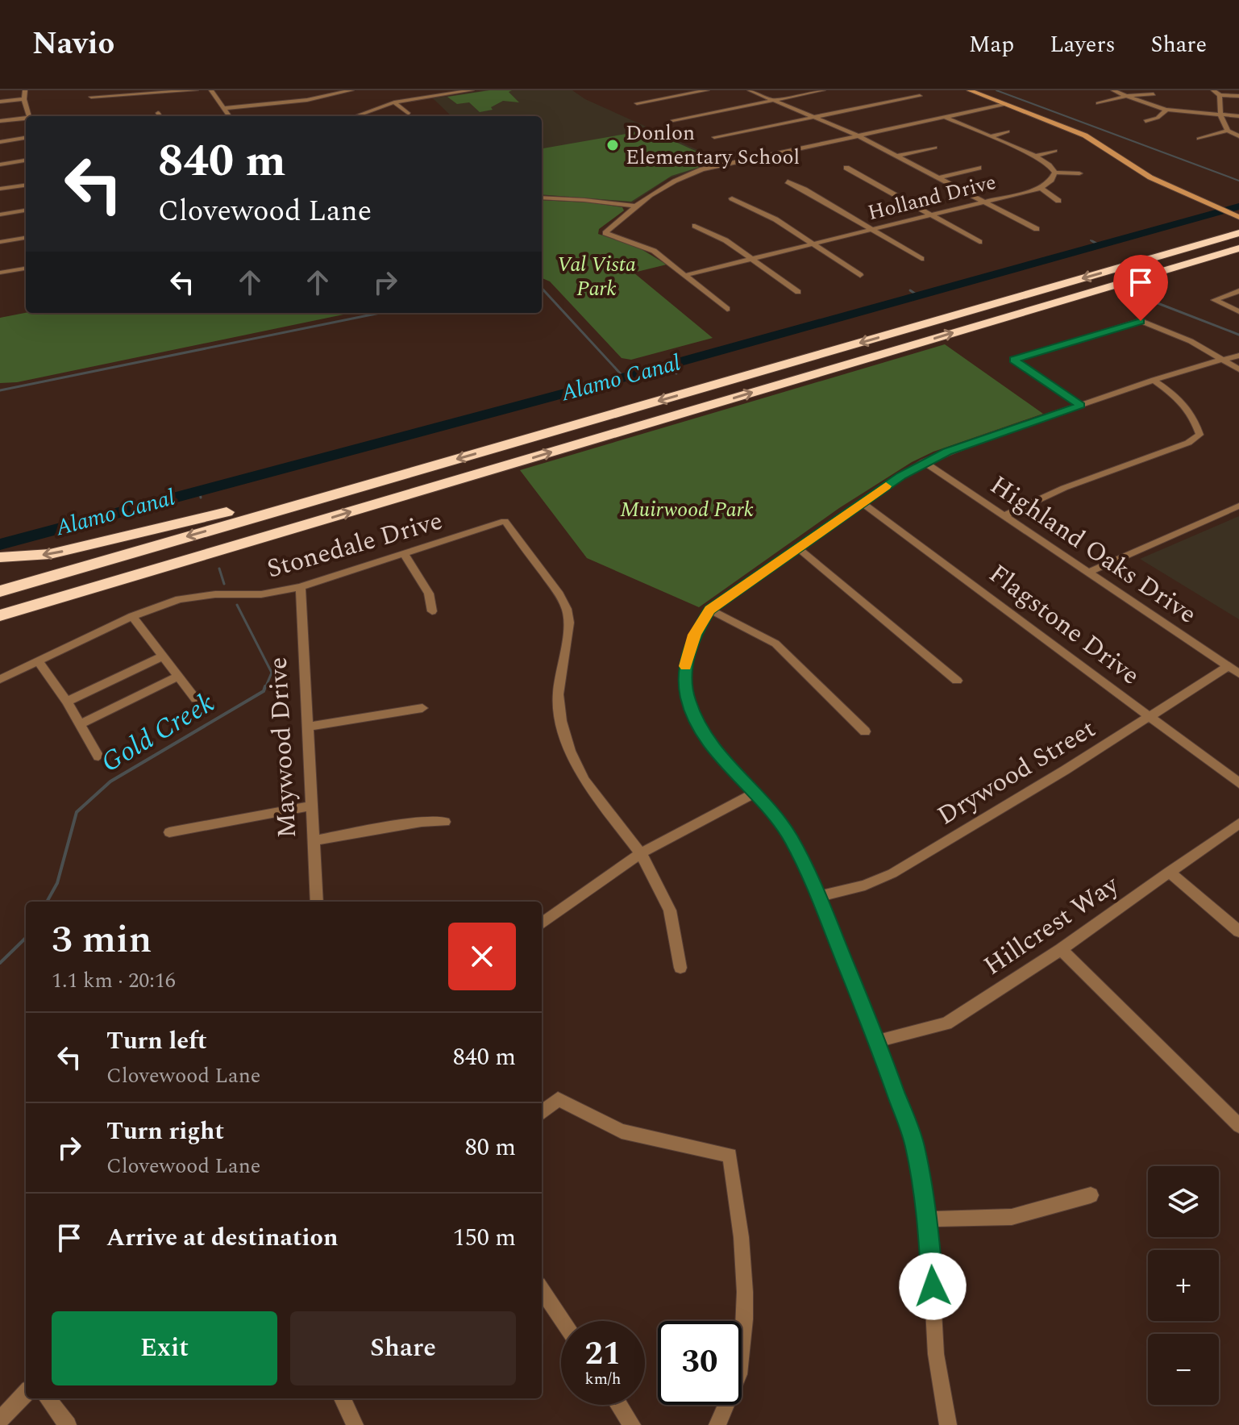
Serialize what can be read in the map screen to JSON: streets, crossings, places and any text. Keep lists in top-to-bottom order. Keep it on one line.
{"streets":{"street":["Holland Drive","Stonedale Drive","Highland Oaks Drive","Flagstone Drive","Maywood Drive","Drywood Street","Hillcrest Way"]},"crossings":[["Stonedale Drive","Maywood Drive"],["Highland Oaks Drive","Drywood Street"],["Flagstone Drive","Drywood Street"]],"water":["Alamo Canal","Gold Creek"],"parks":["Val Vista Park","Muirwood Park"],"places":["Donlon Elementary School"],"page":{"header":"Navio","nav":["Map","Layers","Share"],"turn":["840 m","Clovewood Lane"],"heading":["3 min","1.1 km · 20:16"],"list":[{"name":"Turn left","note":"Clovewood Lane","value":"840 m"},{"name":"Turn right","note":"Clovewood Lane","value":"80 m"},{"name":"Arrive at destination","value":"150 m"}],"map_buttons":["+","−"],"buttons":["Exit","Share"],"speed":"21 km/h","limit":"30"}}
